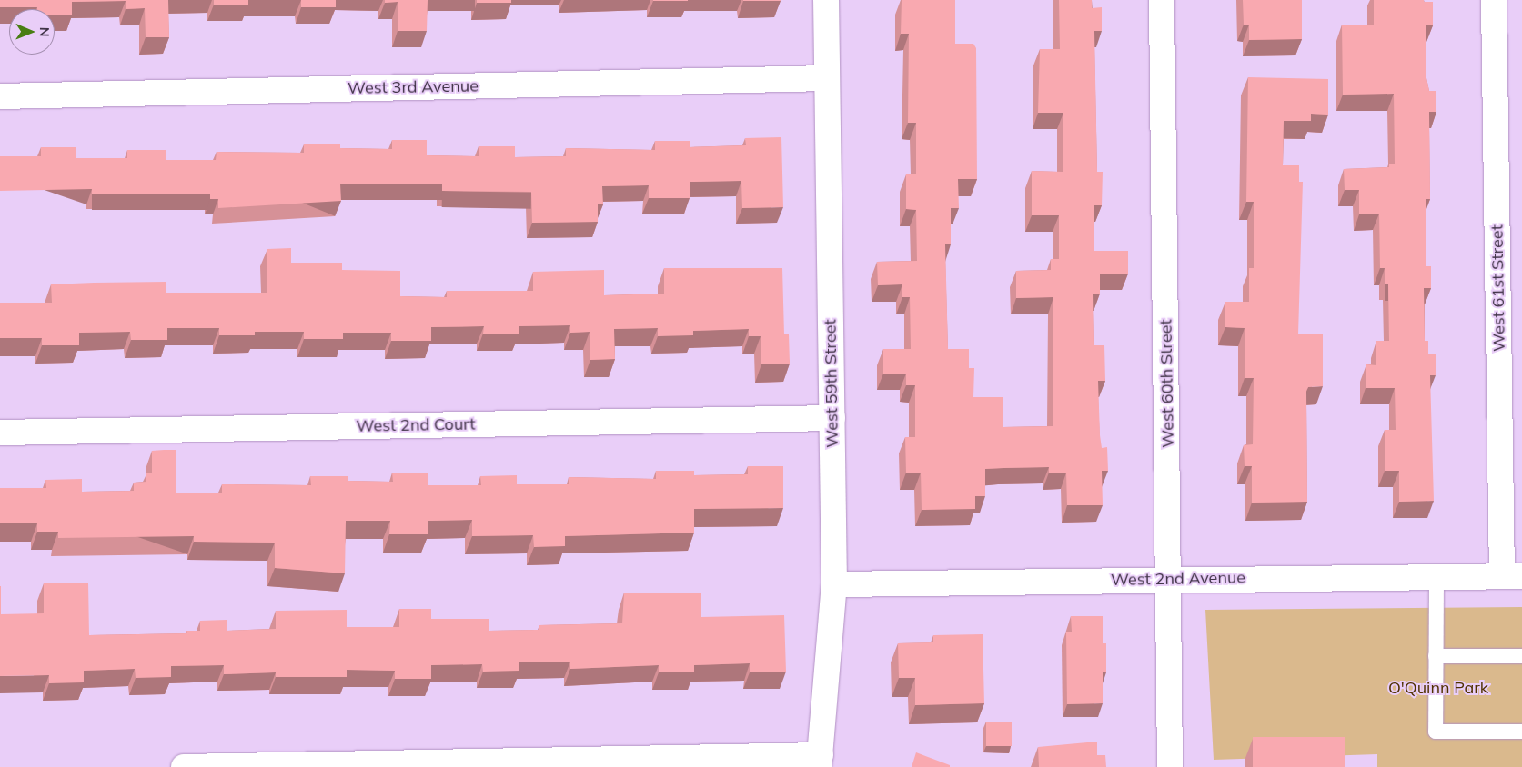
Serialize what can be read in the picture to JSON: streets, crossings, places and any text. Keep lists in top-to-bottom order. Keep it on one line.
{"streets":{"street":["West 3rd Avenue","West 61st Street","West 59th Street","West 60th Street","West 2nd Court","West 2nd Avenue"]},"crossings":[["West 3rd Avenue","West 59th Street"],["West 61st Street","West 2nd Avenue"],["West 59th Street","West 2nd Court"],["West 59th Street","West 2nd Avenue"],["West 60th Street","West 2nd Avenue"]],"parks":["O'Quinn Park"],"north":"right"}
